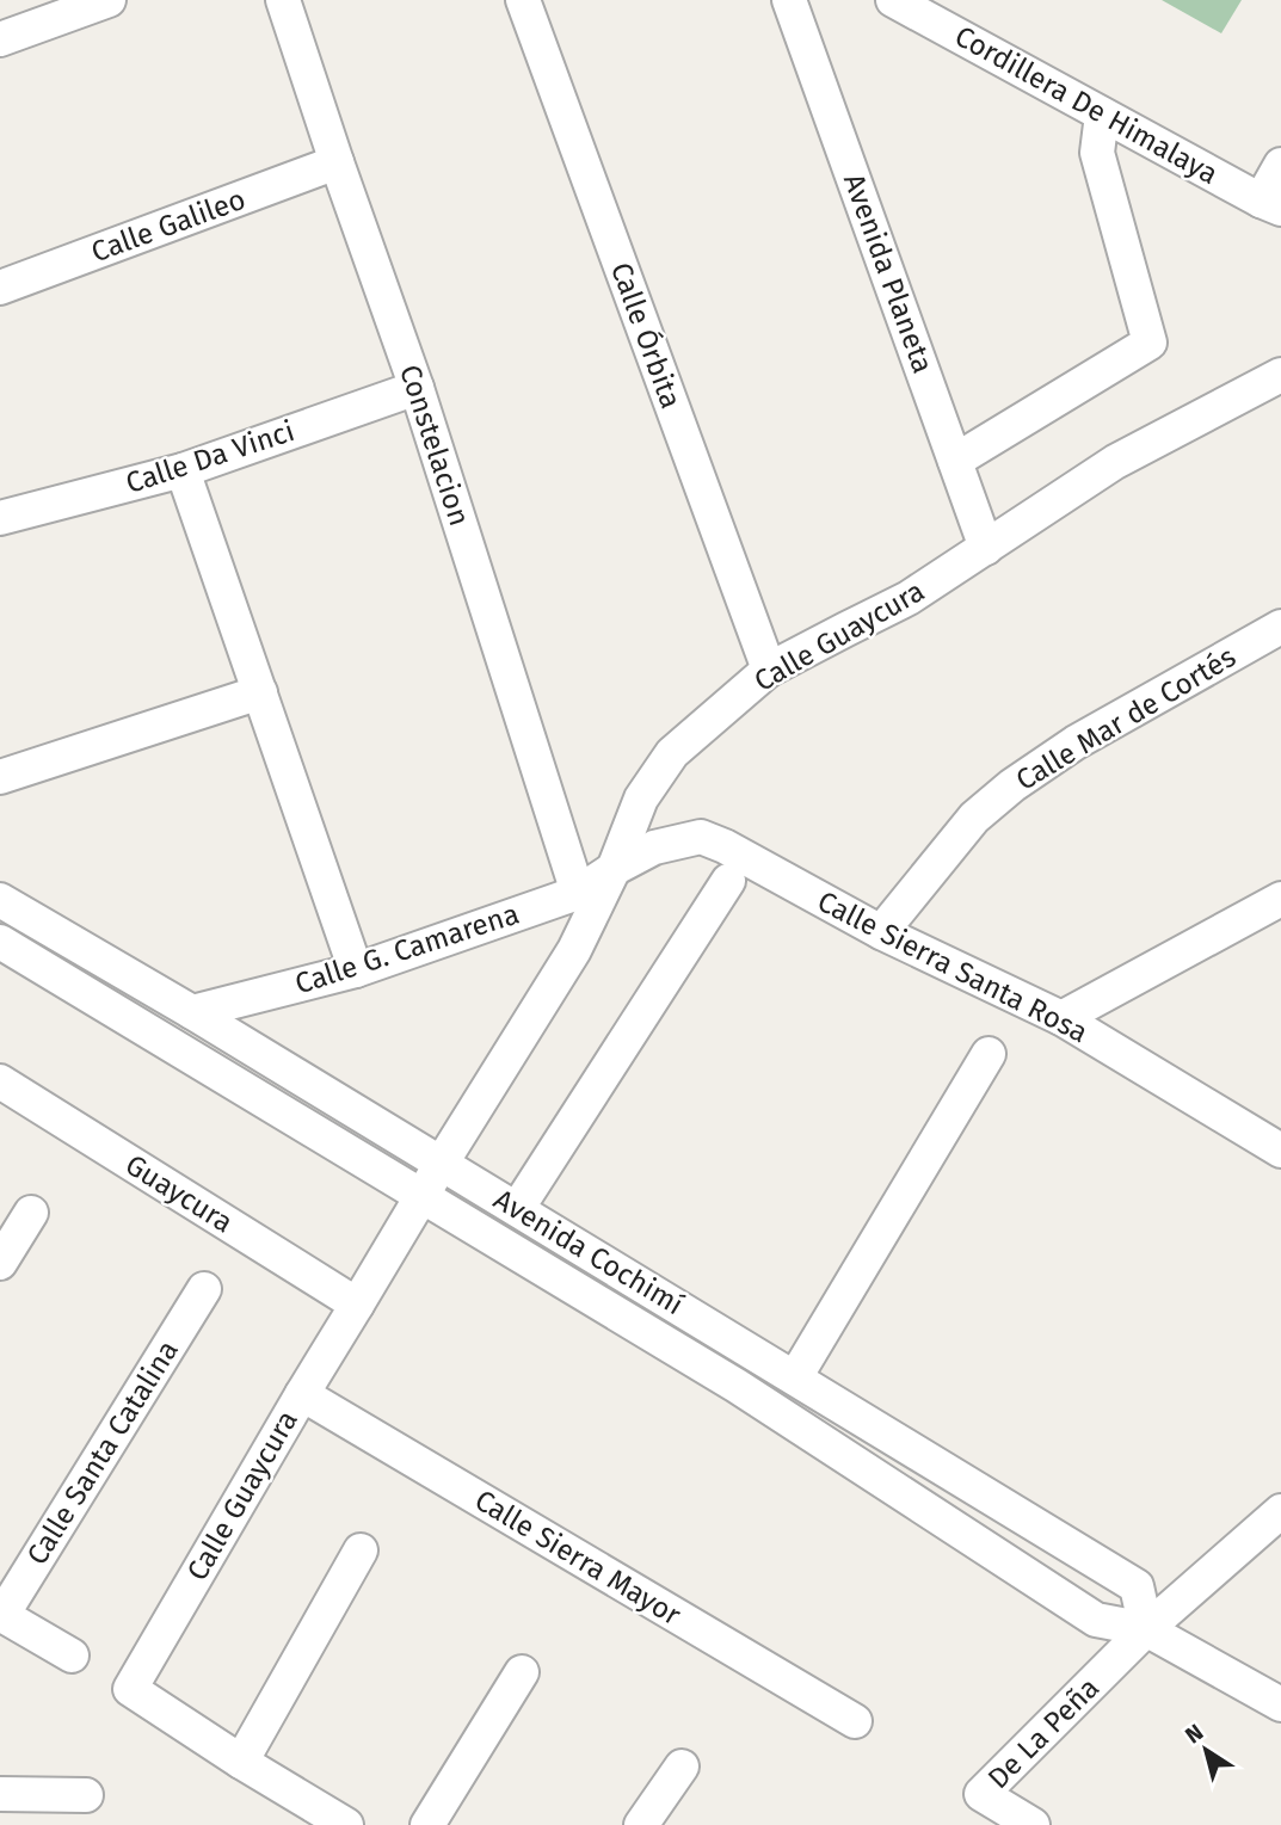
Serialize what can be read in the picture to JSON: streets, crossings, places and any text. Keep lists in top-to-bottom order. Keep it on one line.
{"streets":{"street":["Cordillera De Himalaya","Calle Galileo","Avenida Planeta","Calle Órbita","Constelacion","Calle Da Vinci","Calle Guaycura","Calle Mar de Cortés","Calle G. Camarena","Calle Sierra Santa Rosa","Guaycura","Avenida Cochimí","Calle Santa Catalina","Calle Sierra Mayor","De La Peña"]},"crossings":[["Calle Galileo","Constelacion"],["Avenida Planeta","Calle Guaycura"],["Calle Órbita","Calle Guaycura"],["Constelacion","Calle Da Vinci"],["Constelacion","Calle G. Camarena"],["Calle Guaycura","Calle G. Camarena"],["Calle Guaycura","Calle Sierra Santa Rosa"],["Calle Guaycura","Guaycura"],["Calle Guaycura","Avenida Cochimí"],["Calle Guaycura","Calle Sierra Mayor"],["Calle Mar de Cortés","Calle Sierra Santa Rosa"],["Calle G. Camarena","Calle Sierra Santa Rosa"],["Calle G. Camarena","Avenida Cochimí"],["Avenida Cochimí","De La Peña"]],"north":"top left"}
